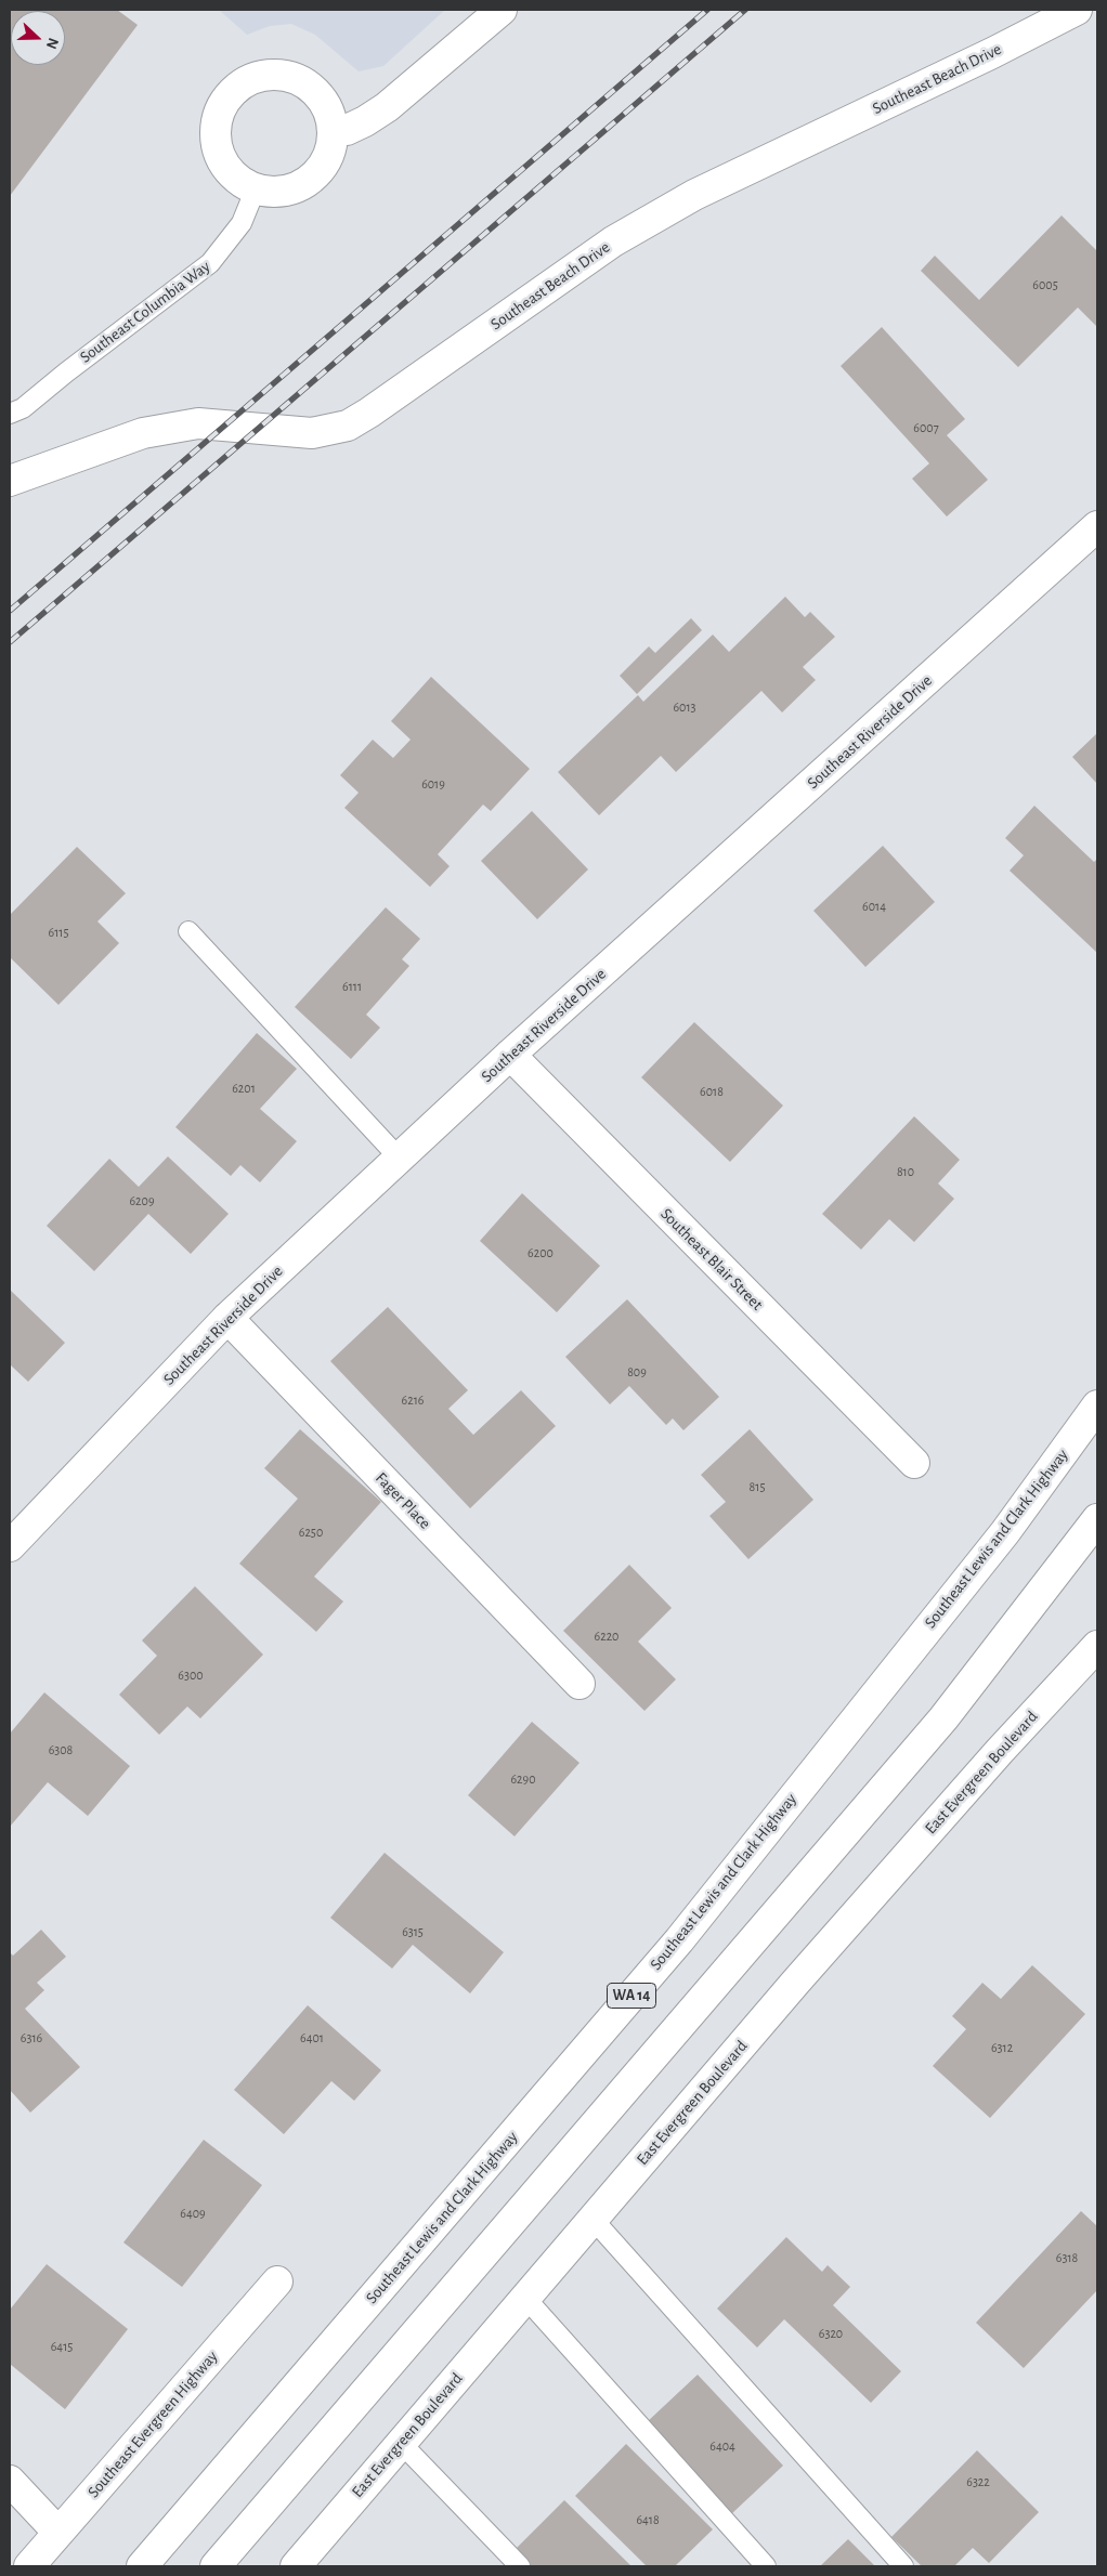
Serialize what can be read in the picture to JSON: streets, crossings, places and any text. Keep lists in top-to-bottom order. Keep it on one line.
{"streets":{"main road":["Southeast Beach Drive","Southeast Riverside Drive","Southeast Blair Street","Fager Place","Southeast Lewis and Clark Highway","East Evergreen Boulevard","WA 14","Southeast Evergreen Highway"],"lane":["Southeast Columbia Way"]},"crossings":[["Southeast Riverside Drive","Southeast Blair Street"],["Southeast Riverside Drive","Fager Place"]],"house_numbers":["6005","6007","6013","6019","6014","6115","6111","6201","6018","810","6209","6200","809","6216","815","6250","6220","6300","6308","6290","6315","6316","6401","6312","6409","6318","6320","6415","6404","6322","6418"],"north":"right"}
